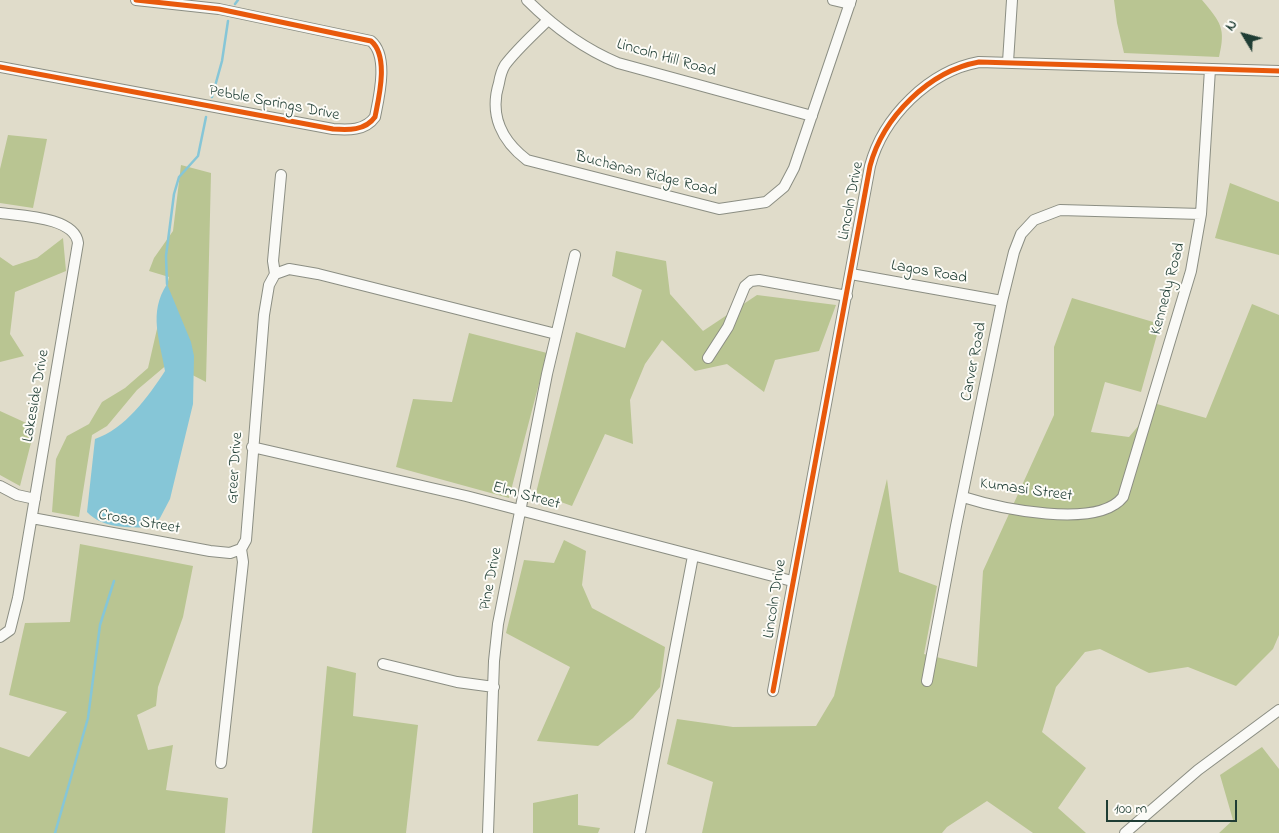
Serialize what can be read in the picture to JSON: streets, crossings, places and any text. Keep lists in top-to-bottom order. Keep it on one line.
{"streets":{"street":["Lincoln Hill Road","Pebble Springs Drive","Buchanan Ridge Road","Lincoln Drive","Lagos Road","Kennedy Road","Carver Road","Lakeside Drive","Greer Drive","Kumasi Street","Elm Street","Cross Street","Pine Drive"]},"crossings":[["Lincoln Hill Road","Buchanan Ridge Road"],["Lincoln Drive","Lagos Road"],["Lincoln Drive","Kennedy Road"],["Lincoln Drive","Elm Street"],["Lagos Road","Carver Road"],["Kennedy Road","Carver Road"],["Kennedy Road","Kumasi Street"],["Carver Road","Kumasi Street"],["Lakeside Drive","Cross Street"],["Greer Drive","Elm Street"],["Greer Drive","Cross Street"],["Elm Street","Pine Drive"]],"scale_bar":"100 m","north":"top left"}
